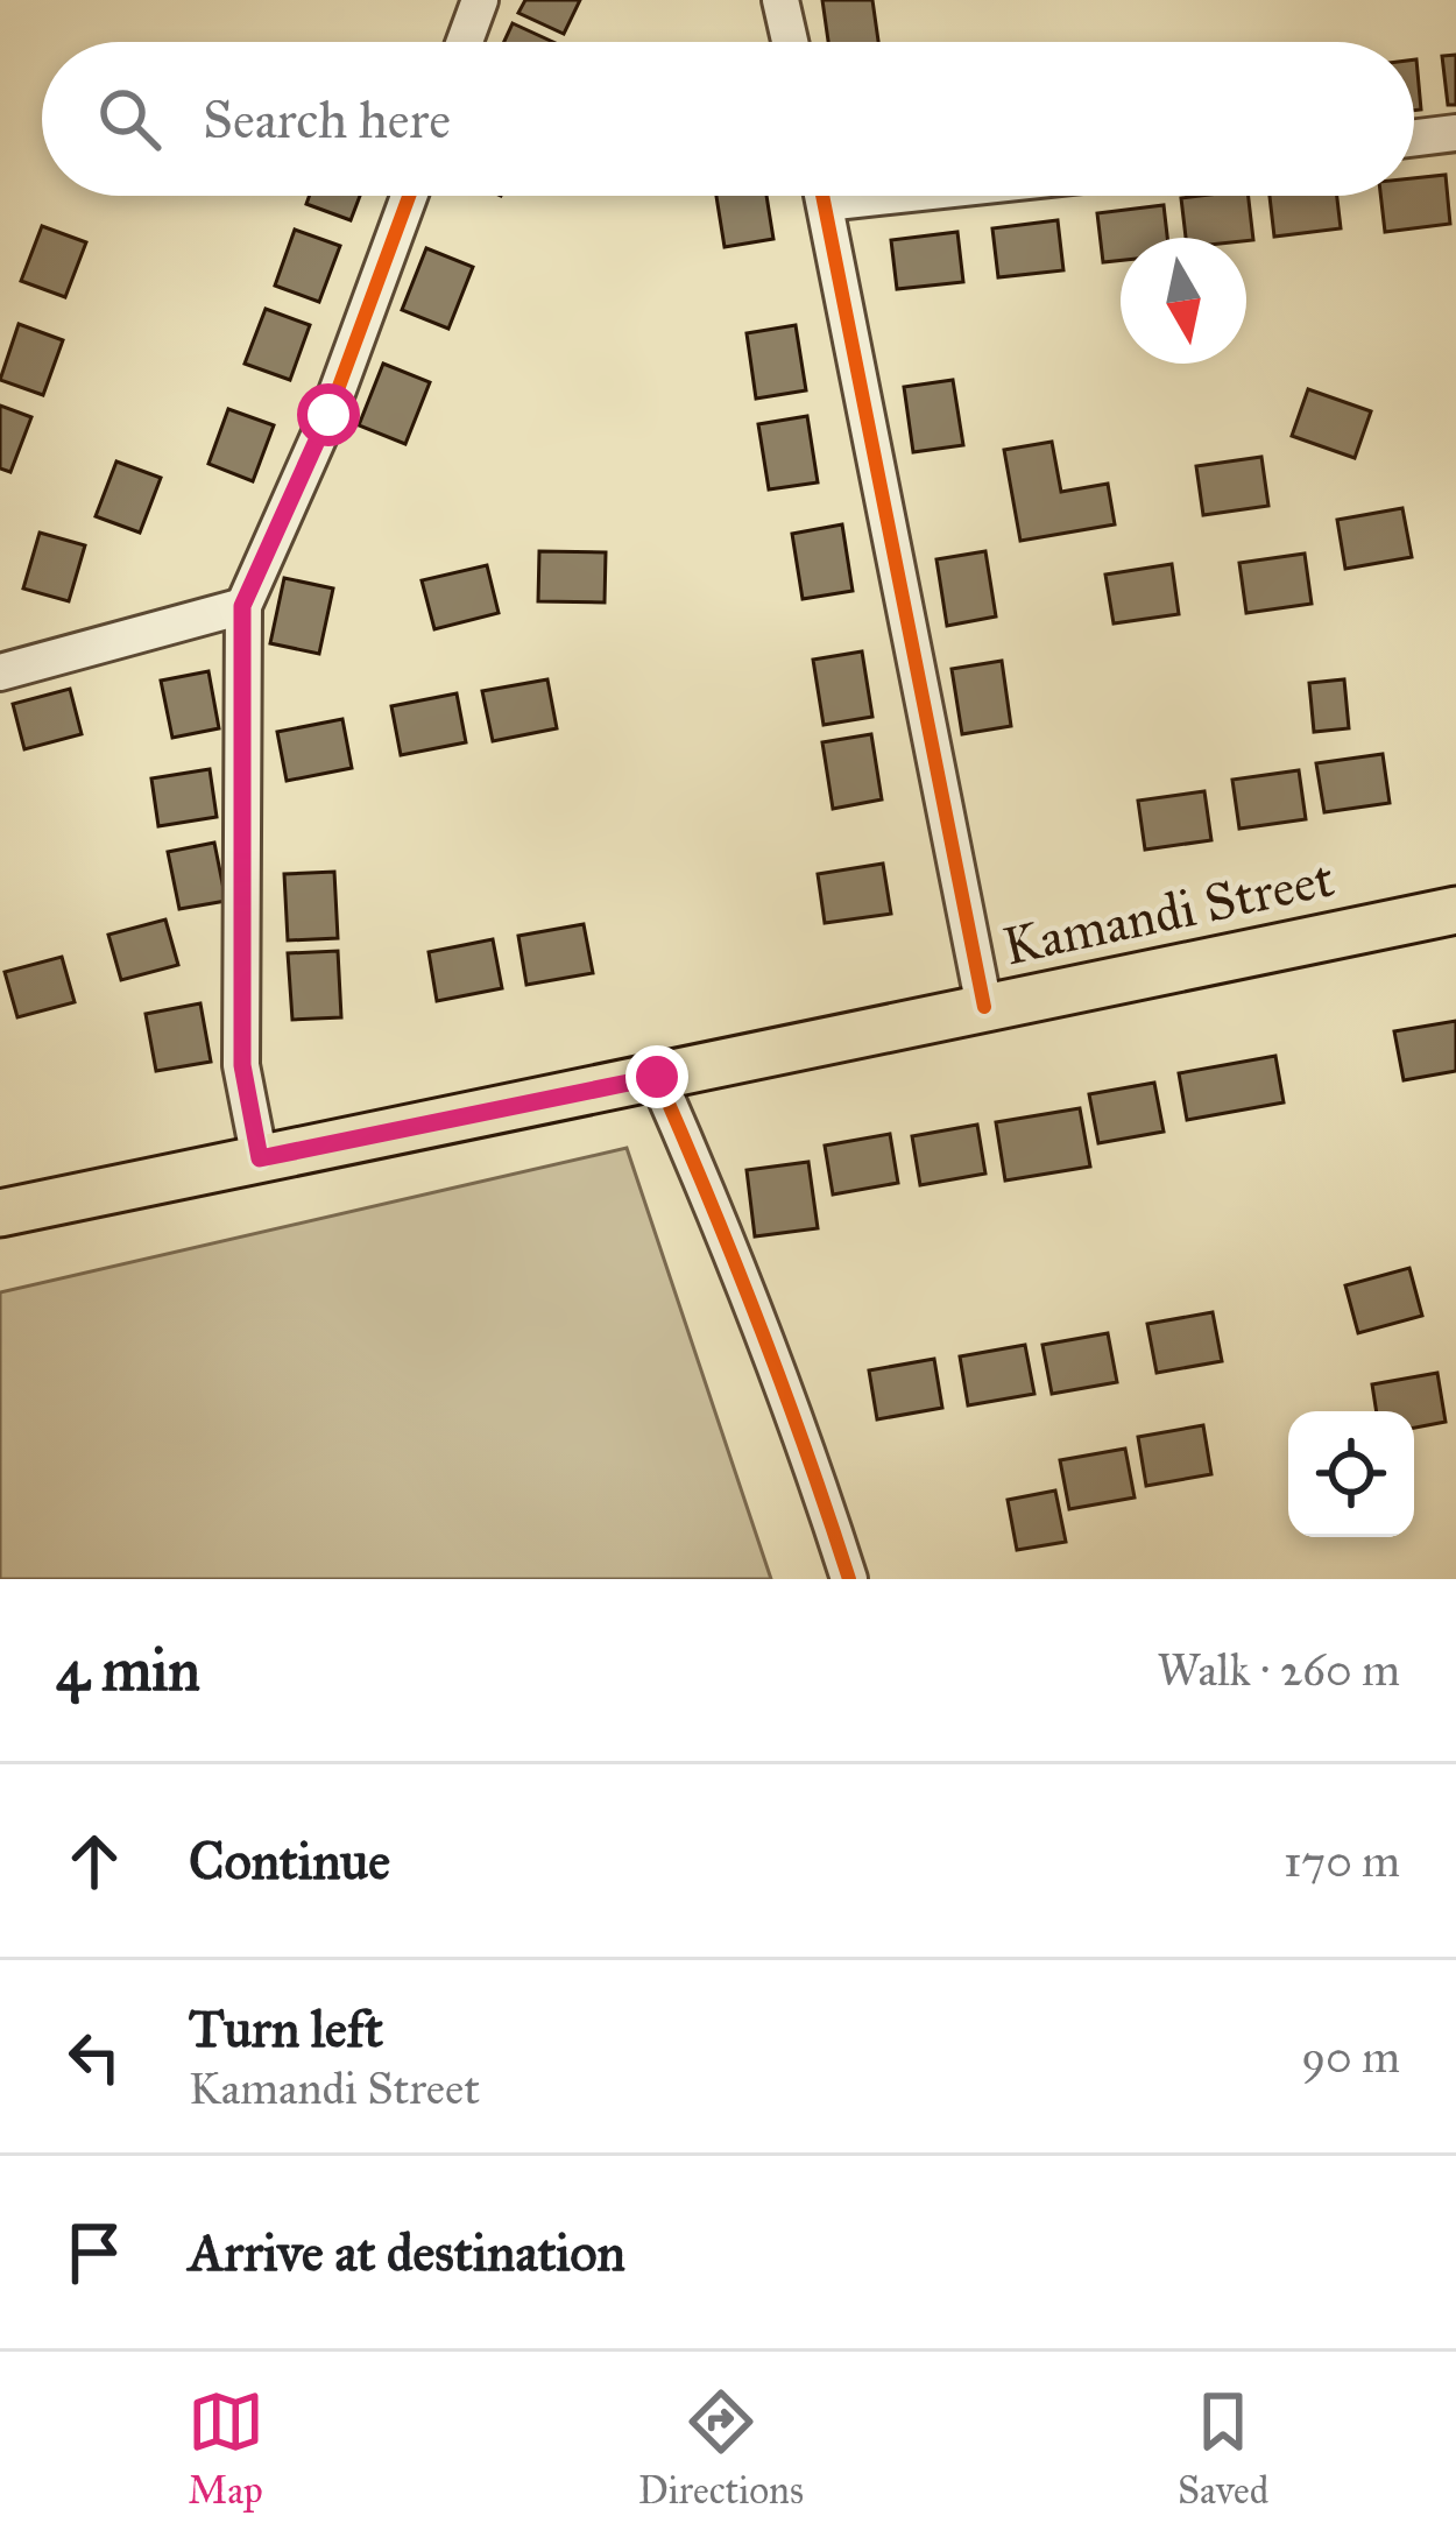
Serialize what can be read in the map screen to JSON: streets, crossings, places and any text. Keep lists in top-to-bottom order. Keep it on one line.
{"streets":{"main road":["Kamandi Street"]},"north":"bottom","page":{"search":"Search here","heading":["4 min","Walk · 260 m"],"list":[["Continue","170 m"],["Turn left","Kamandi Street","90 m"],"Arrive at destination"],"nav":["Map","Directions","Saved"]}}
